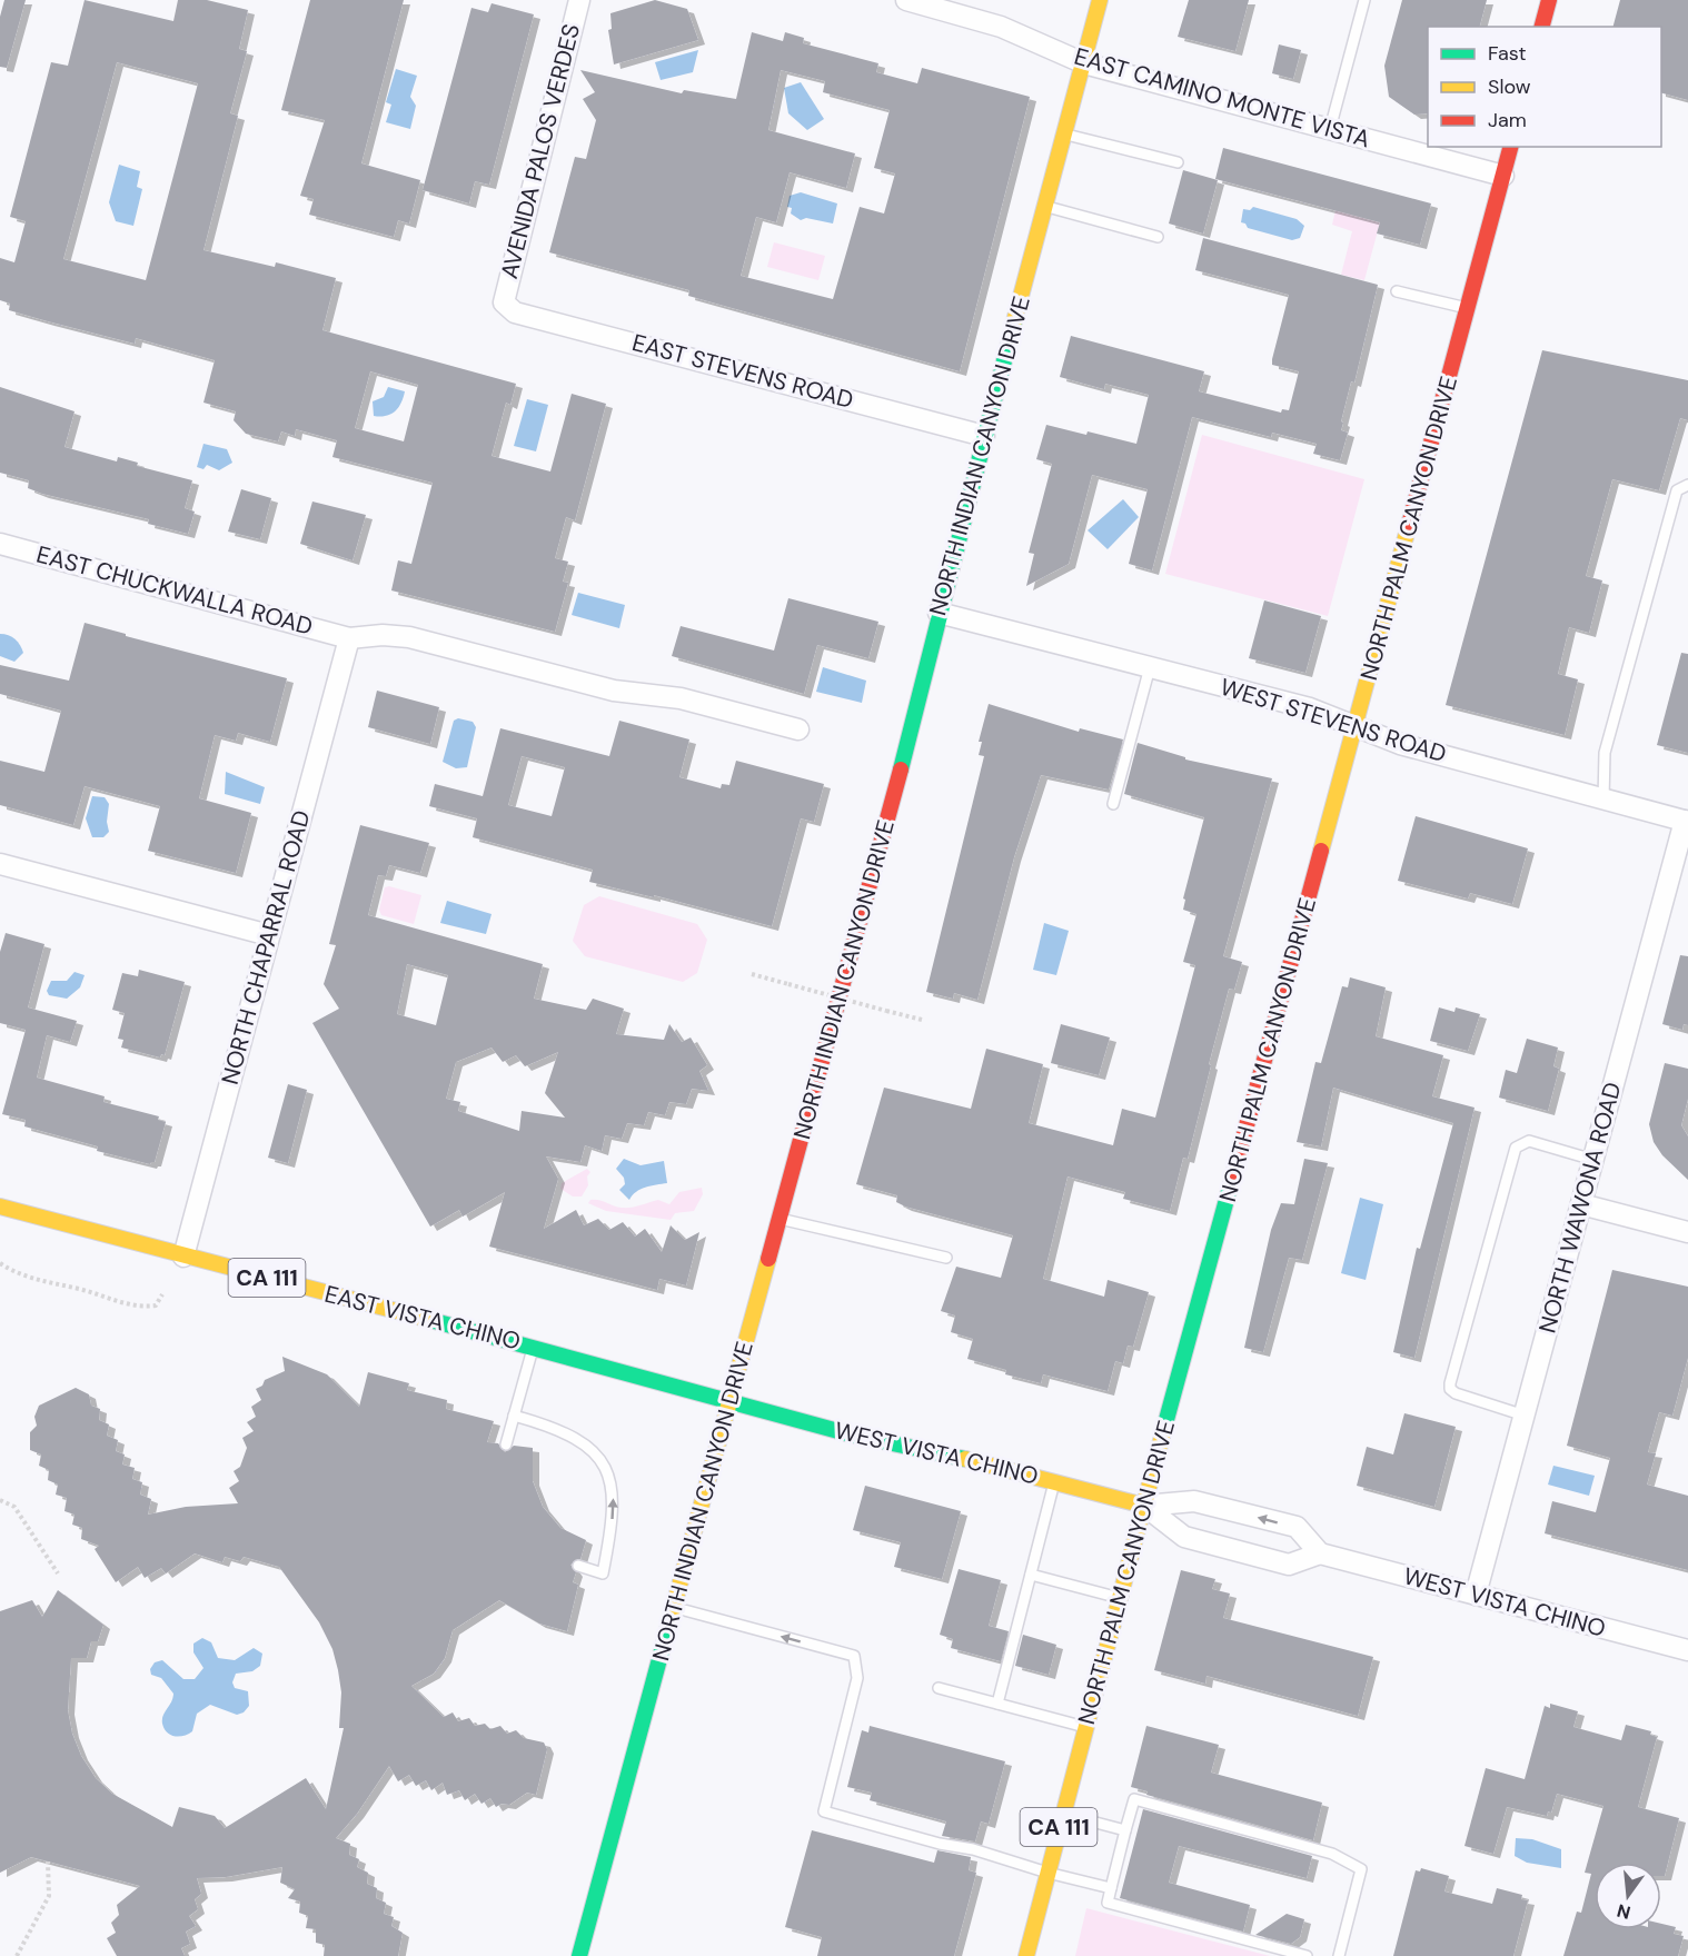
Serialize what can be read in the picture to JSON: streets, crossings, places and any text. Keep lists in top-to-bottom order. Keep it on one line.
{"streets":{"main road":["NORTH INDIAN CANYON DRIVE","NORTH PALM CANYON DRIVE","CA 111","EAST VISTA CHINO","WEST VISTA CHINO"],"street":["EAST CAMINO MONTE VISTA","AVENIDA PALOS VERDES","EAST STEVENS ROAD","EAST CHUCKWALLA ROAD","WEST STEVENS ROAD","NORTH CHAPARRAL ROAD","NORTH WAWONA ROAD"]},"crossings":[["EAST CAMINO MONTE VISTA","NORTH INDIAN CANYON DRIVE"],["EAST CAMINO MONTE VISTA","NORTH PALM CANYON DRIVE"],["AVENIDA PALOS VERDES","EAST STEVENS ROAD"],["EAST STEVENS ROAD","NORTH INDIAN CANYON DRIVE"],["NORTH INDIAN CANYON DRIVE","WEST STEVENS ROAD"],["NORTH INDIAN CANYON DRIVE","EAST VISTA CHINO"],["NORTH INDIAN CANYON DRIVE","WEST VISTA CHINO"],["NORTH PALM CANYON DRIVE","WEST STEVENS ROAD"],["NORTH PALM CANYON DRIVE","WEST VISTA CHINO"],["EAST CHUCKWALLA ROAD","NORTH CHAPARRAL ROAD"],["WEST STEVENS ROAD","NORTH WAWONA ROAD"],["NORTH CHAPARRAL ROAD","EAST VISTA CHINO"],["NORTH WAWONA ROAD","WEST VISTA CHINO"],["EAST VISTA CHINO","WEST VISTA CHINO"]],"legend":["Fast","Slow","Jam"],"north":"bottom"}
